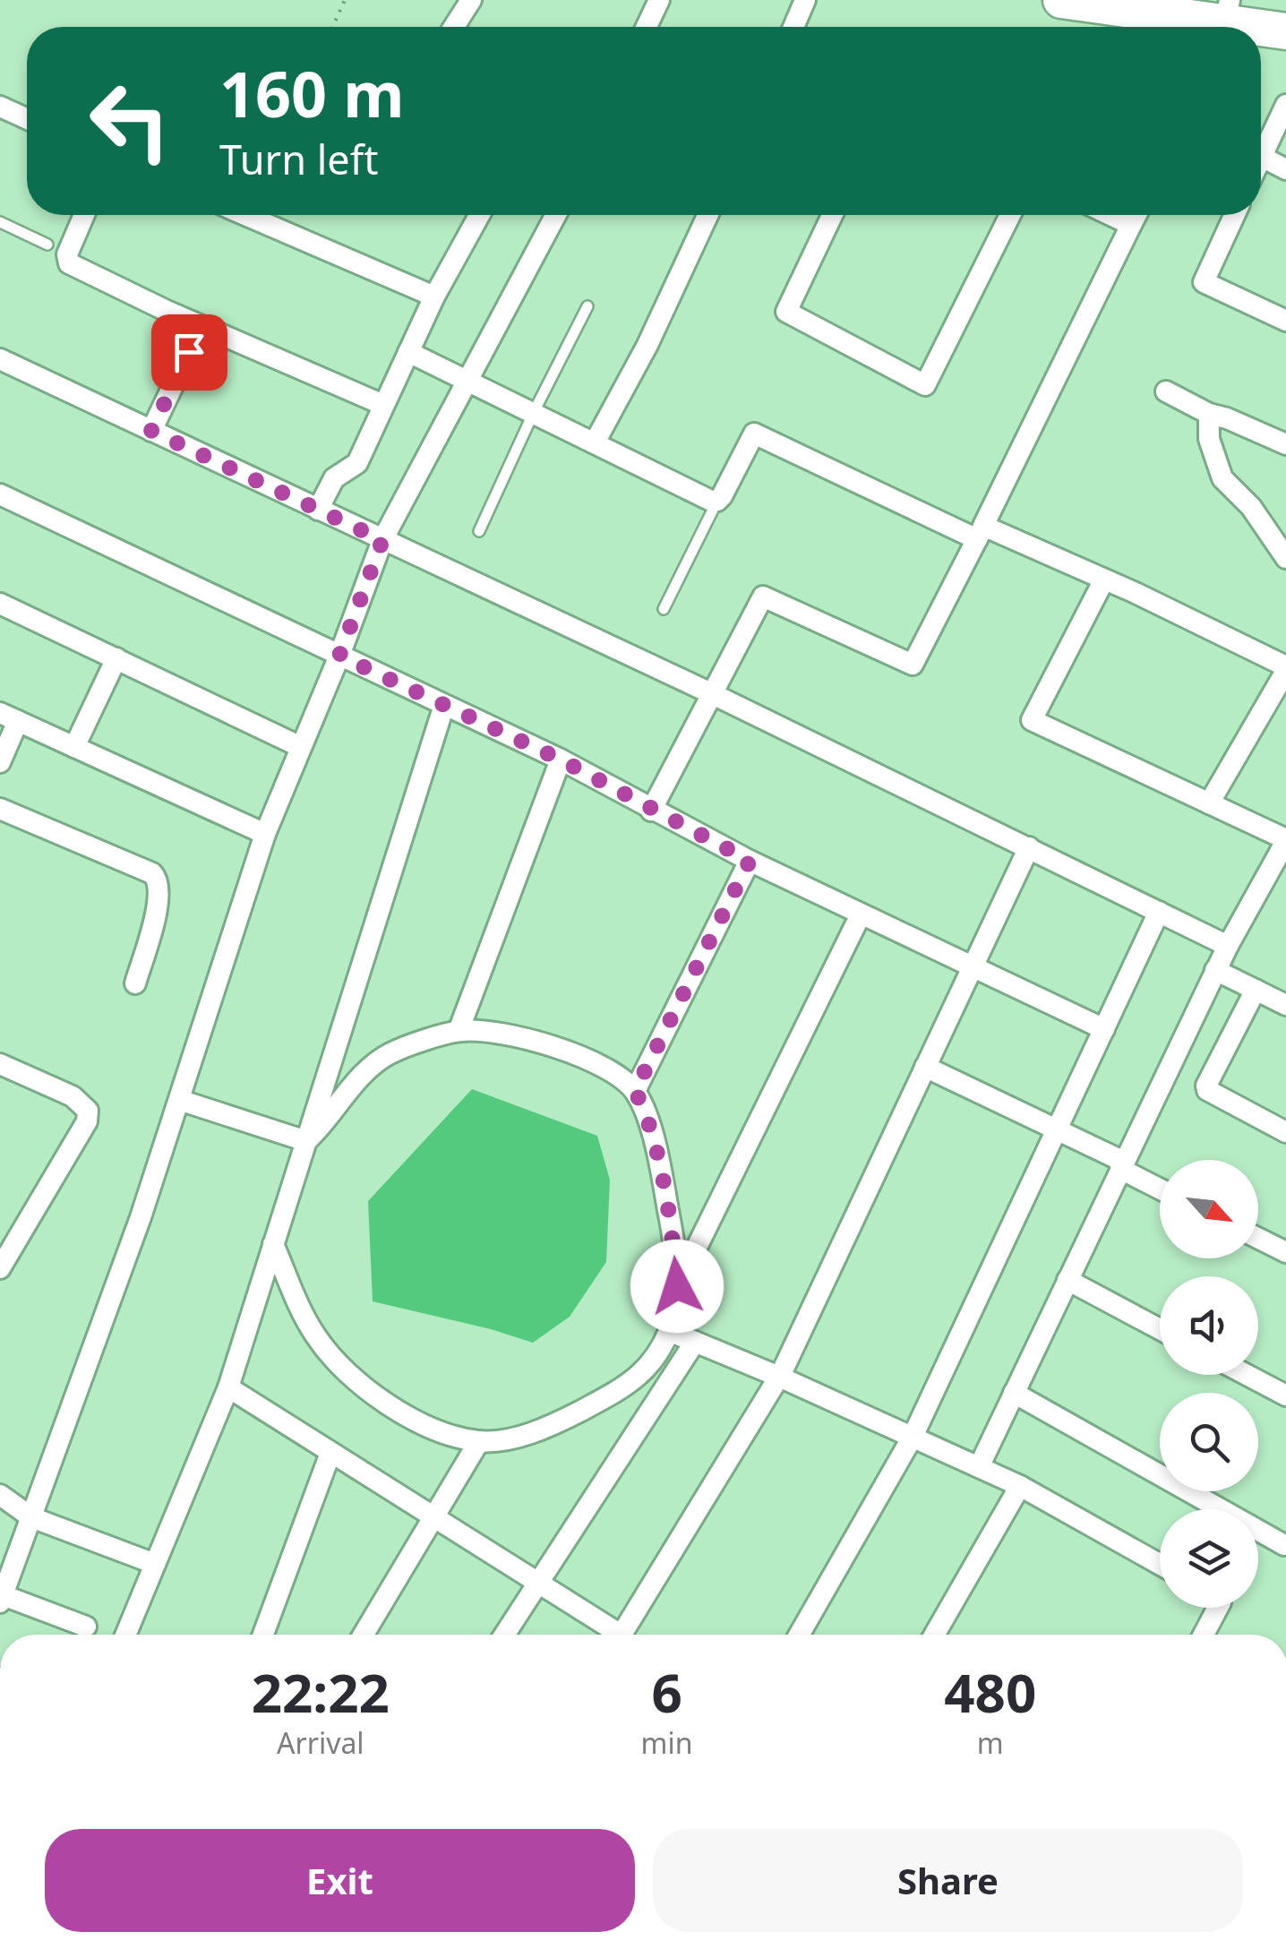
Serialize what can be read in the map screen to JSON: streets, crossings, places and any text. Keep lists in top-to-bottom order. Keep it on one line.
{"north":"bottom right","page":{"turn":["160 m","Turn left"],"eta":["22:22","Arrival","6","min","480","m"],"buttons":["Exit","Share"]}}
